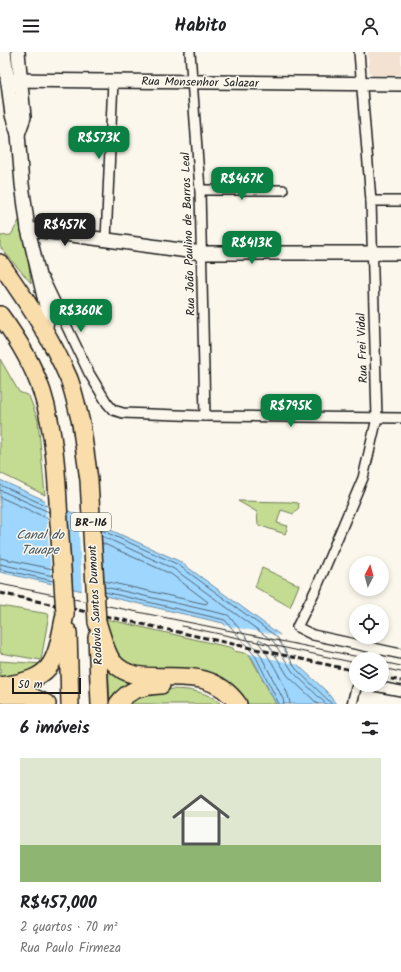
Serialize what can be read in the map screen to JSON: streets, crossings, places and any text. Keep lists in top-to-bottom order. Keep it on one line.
{"streets":{"highway":["BR-116","Rodovia Santos Dumont"],"street":["Rua Monsenhor Salazar","Rua João Paulino de Barros Leal","Rua Frei Vidal"]},"crossings":[["Rua Monsenhor Salazar","Rua João Paulino de Barros Leal"],["Rua Monsenhor Salazar","Rua Frei Vidal"]],"water":["Canal do Tauape"],"scale_bar":"50 m","north":"top","page":{"header":"Habito","price":["R$573K","R$467K","R$457K","R$413K","R$360K","R$795K"],"scale":"50 m","heading":"6 imóveis","list":[{"name":"R$457,000","note":"2 quartos · 70 m² · Rua Paulo Firmeza"}]}}
